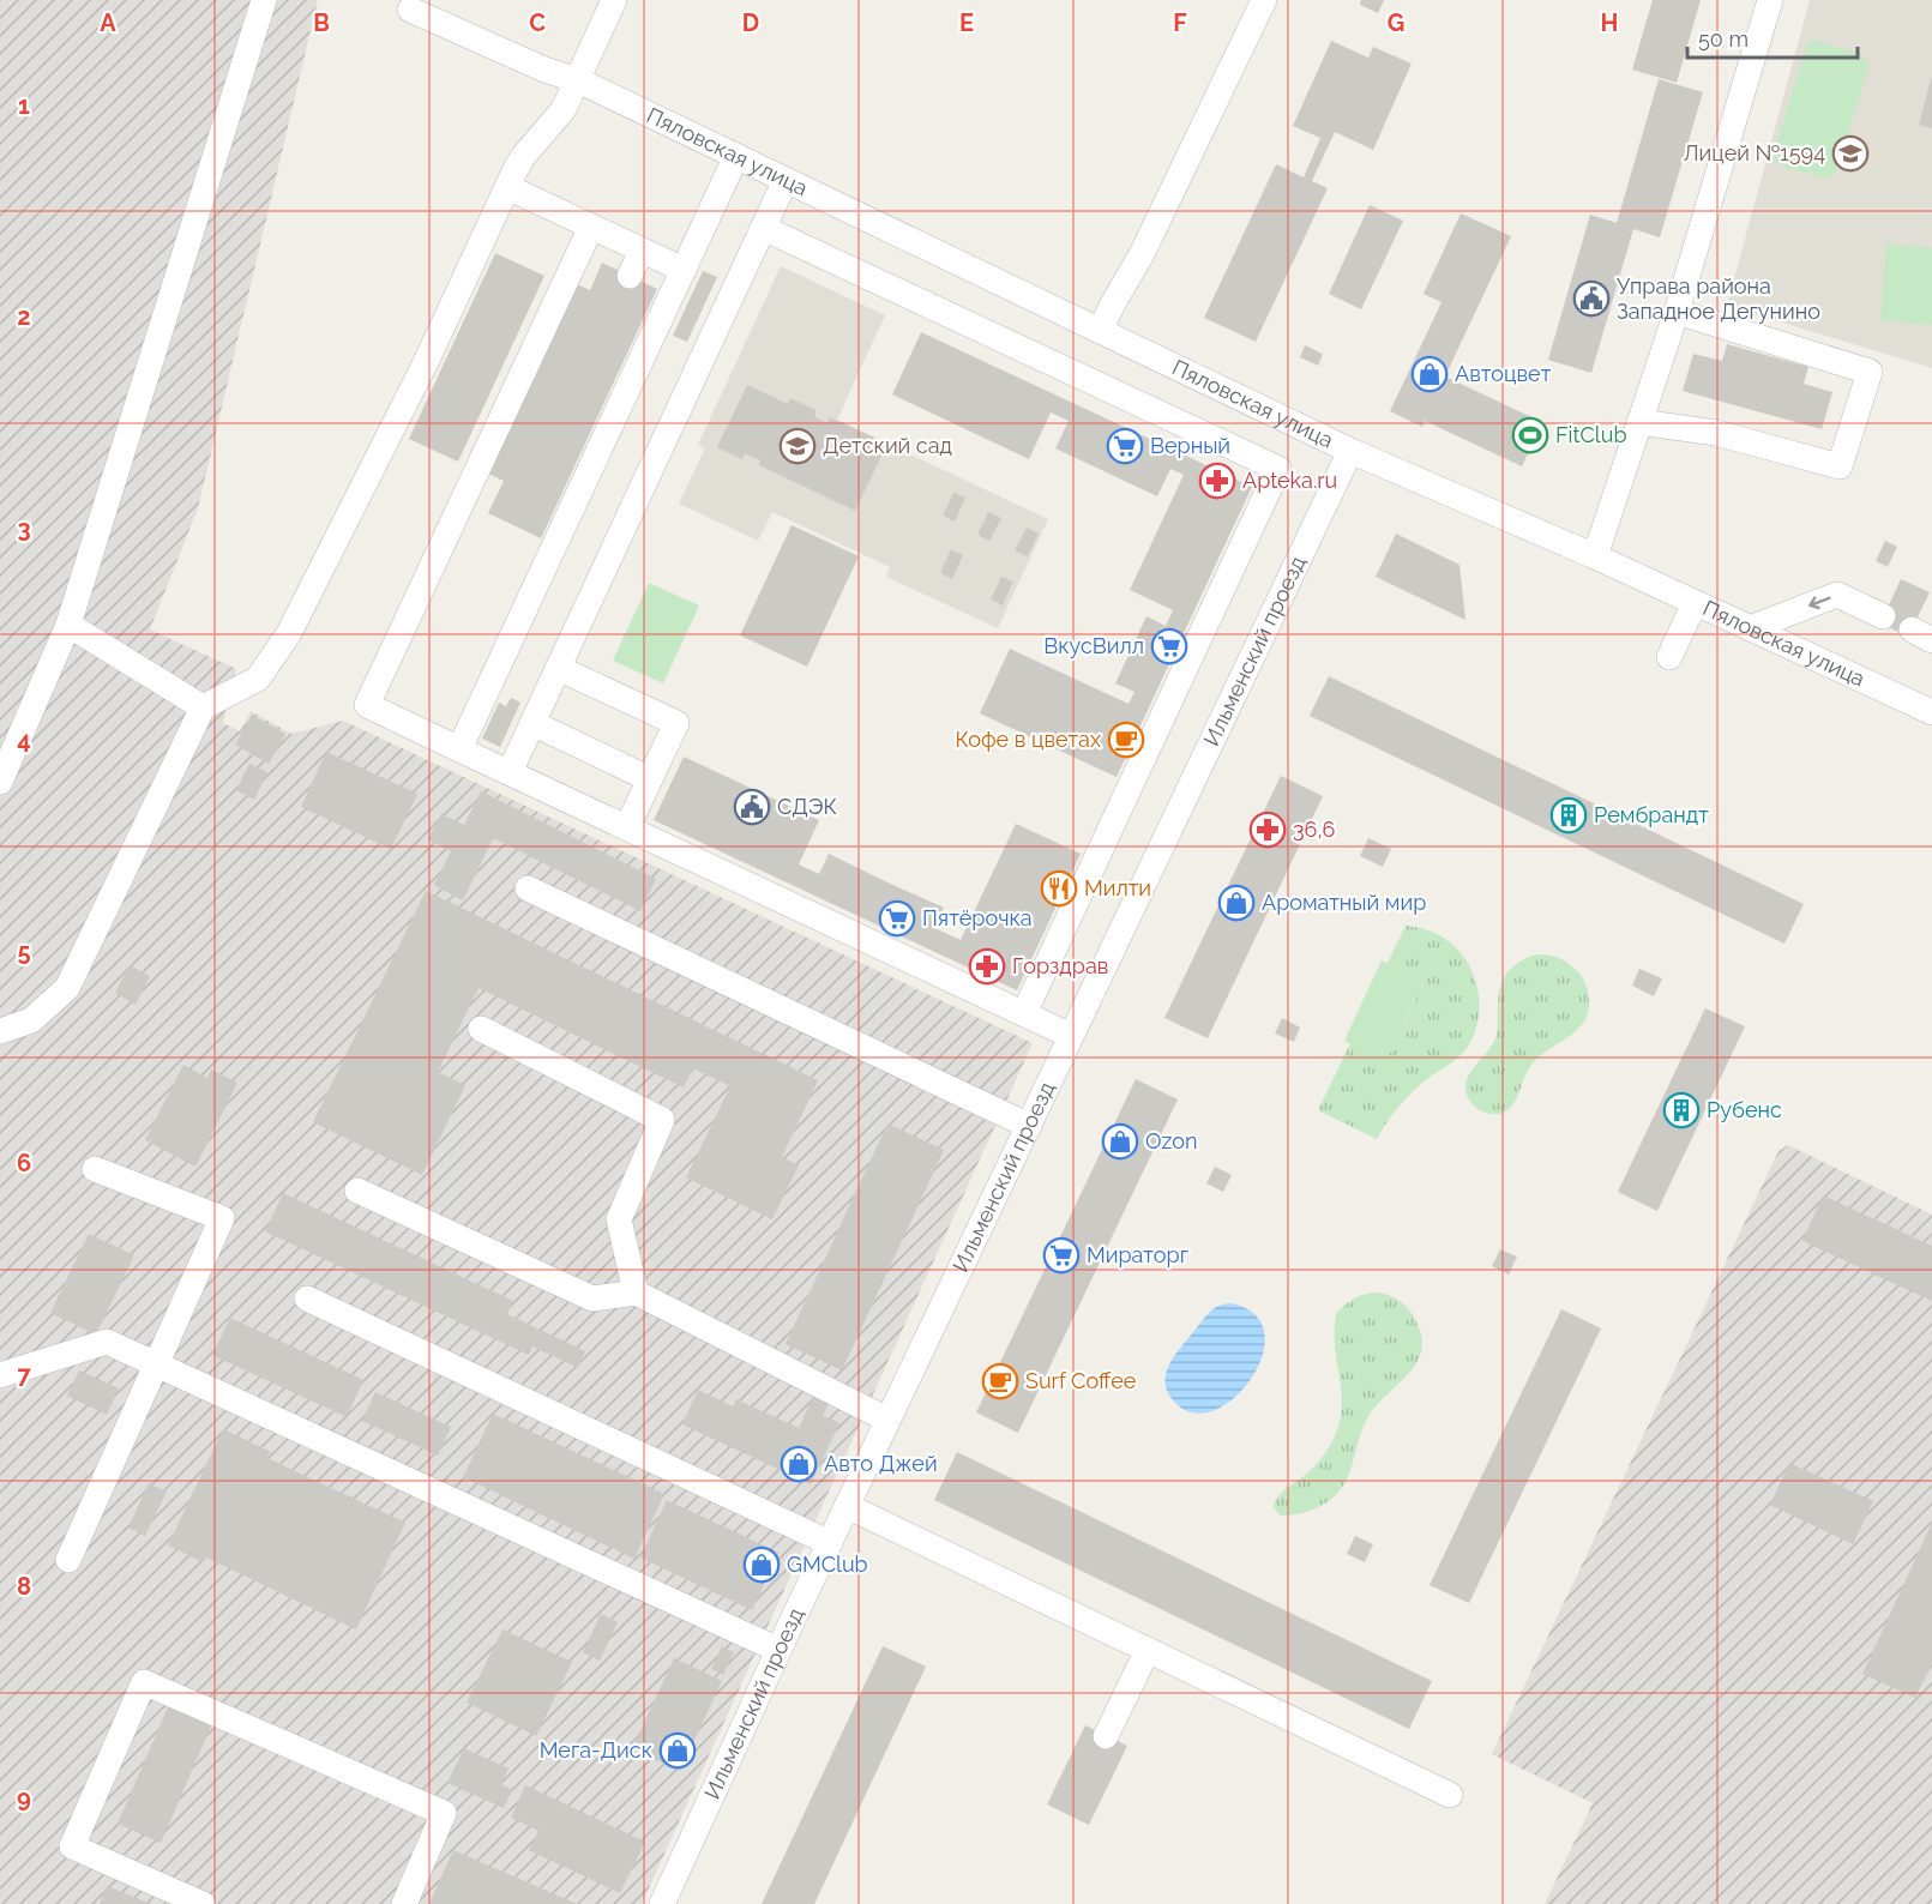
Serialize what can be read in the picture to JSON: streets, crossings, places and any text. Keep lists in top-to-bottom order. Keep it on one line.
{"streets":{"street":["Пяловская улица","Ильменский проезд"]},"crossings":[["Пяловская улица","Ильменский проезд"]],"places":{"school or university":["Лицей №1594","Детский сад"],"public building":["Управа района Западное Дегунино","СДЭК"],"shop":["Автоцвет","Ароматный мир","Ozon","Авто Джей","GMClub","Мега-Диск"],"sports":["FitClub"],"supermarket":["Верный","ВкусВилл","Пятёрочка","Мираторг"],"pharmacy":["Apteka.ru","36,6","Горздрав"],"cafe":["Кофе в цветах","Surf Coffee"],"building":["Рембрандт","Рубенс"],"restaurant":["Милти"]},"scale_bar":"50 m","grid":{"columns":["A","B","C","D","E","F","G","H"],"rows":["1","2","3","4","5","6","7","8","9"]}}
